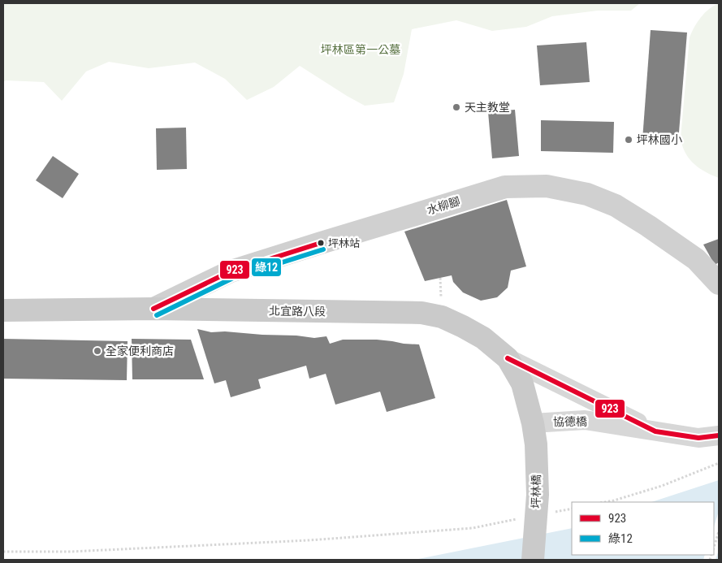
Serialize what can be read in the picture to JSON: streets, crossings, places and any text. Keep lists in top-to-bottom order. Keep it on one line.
{"streets":{"main road":["水柳腳","北宜路八段","坪林橋"],"street":["協德橋"]},"crossings":[["水柳腳","北宜路八段"],["北宜路八段","協德橋"],["北宜路八段","坪林橋"],["協德橋","坪林橋"]],"parks":["坪林區第一公墓"],"places":["天主教堂","坪林國小","坪林站","全家便利商店"],"lines":["transit line 923","transit line 綠12"],"legend":["923","綠12"]}
